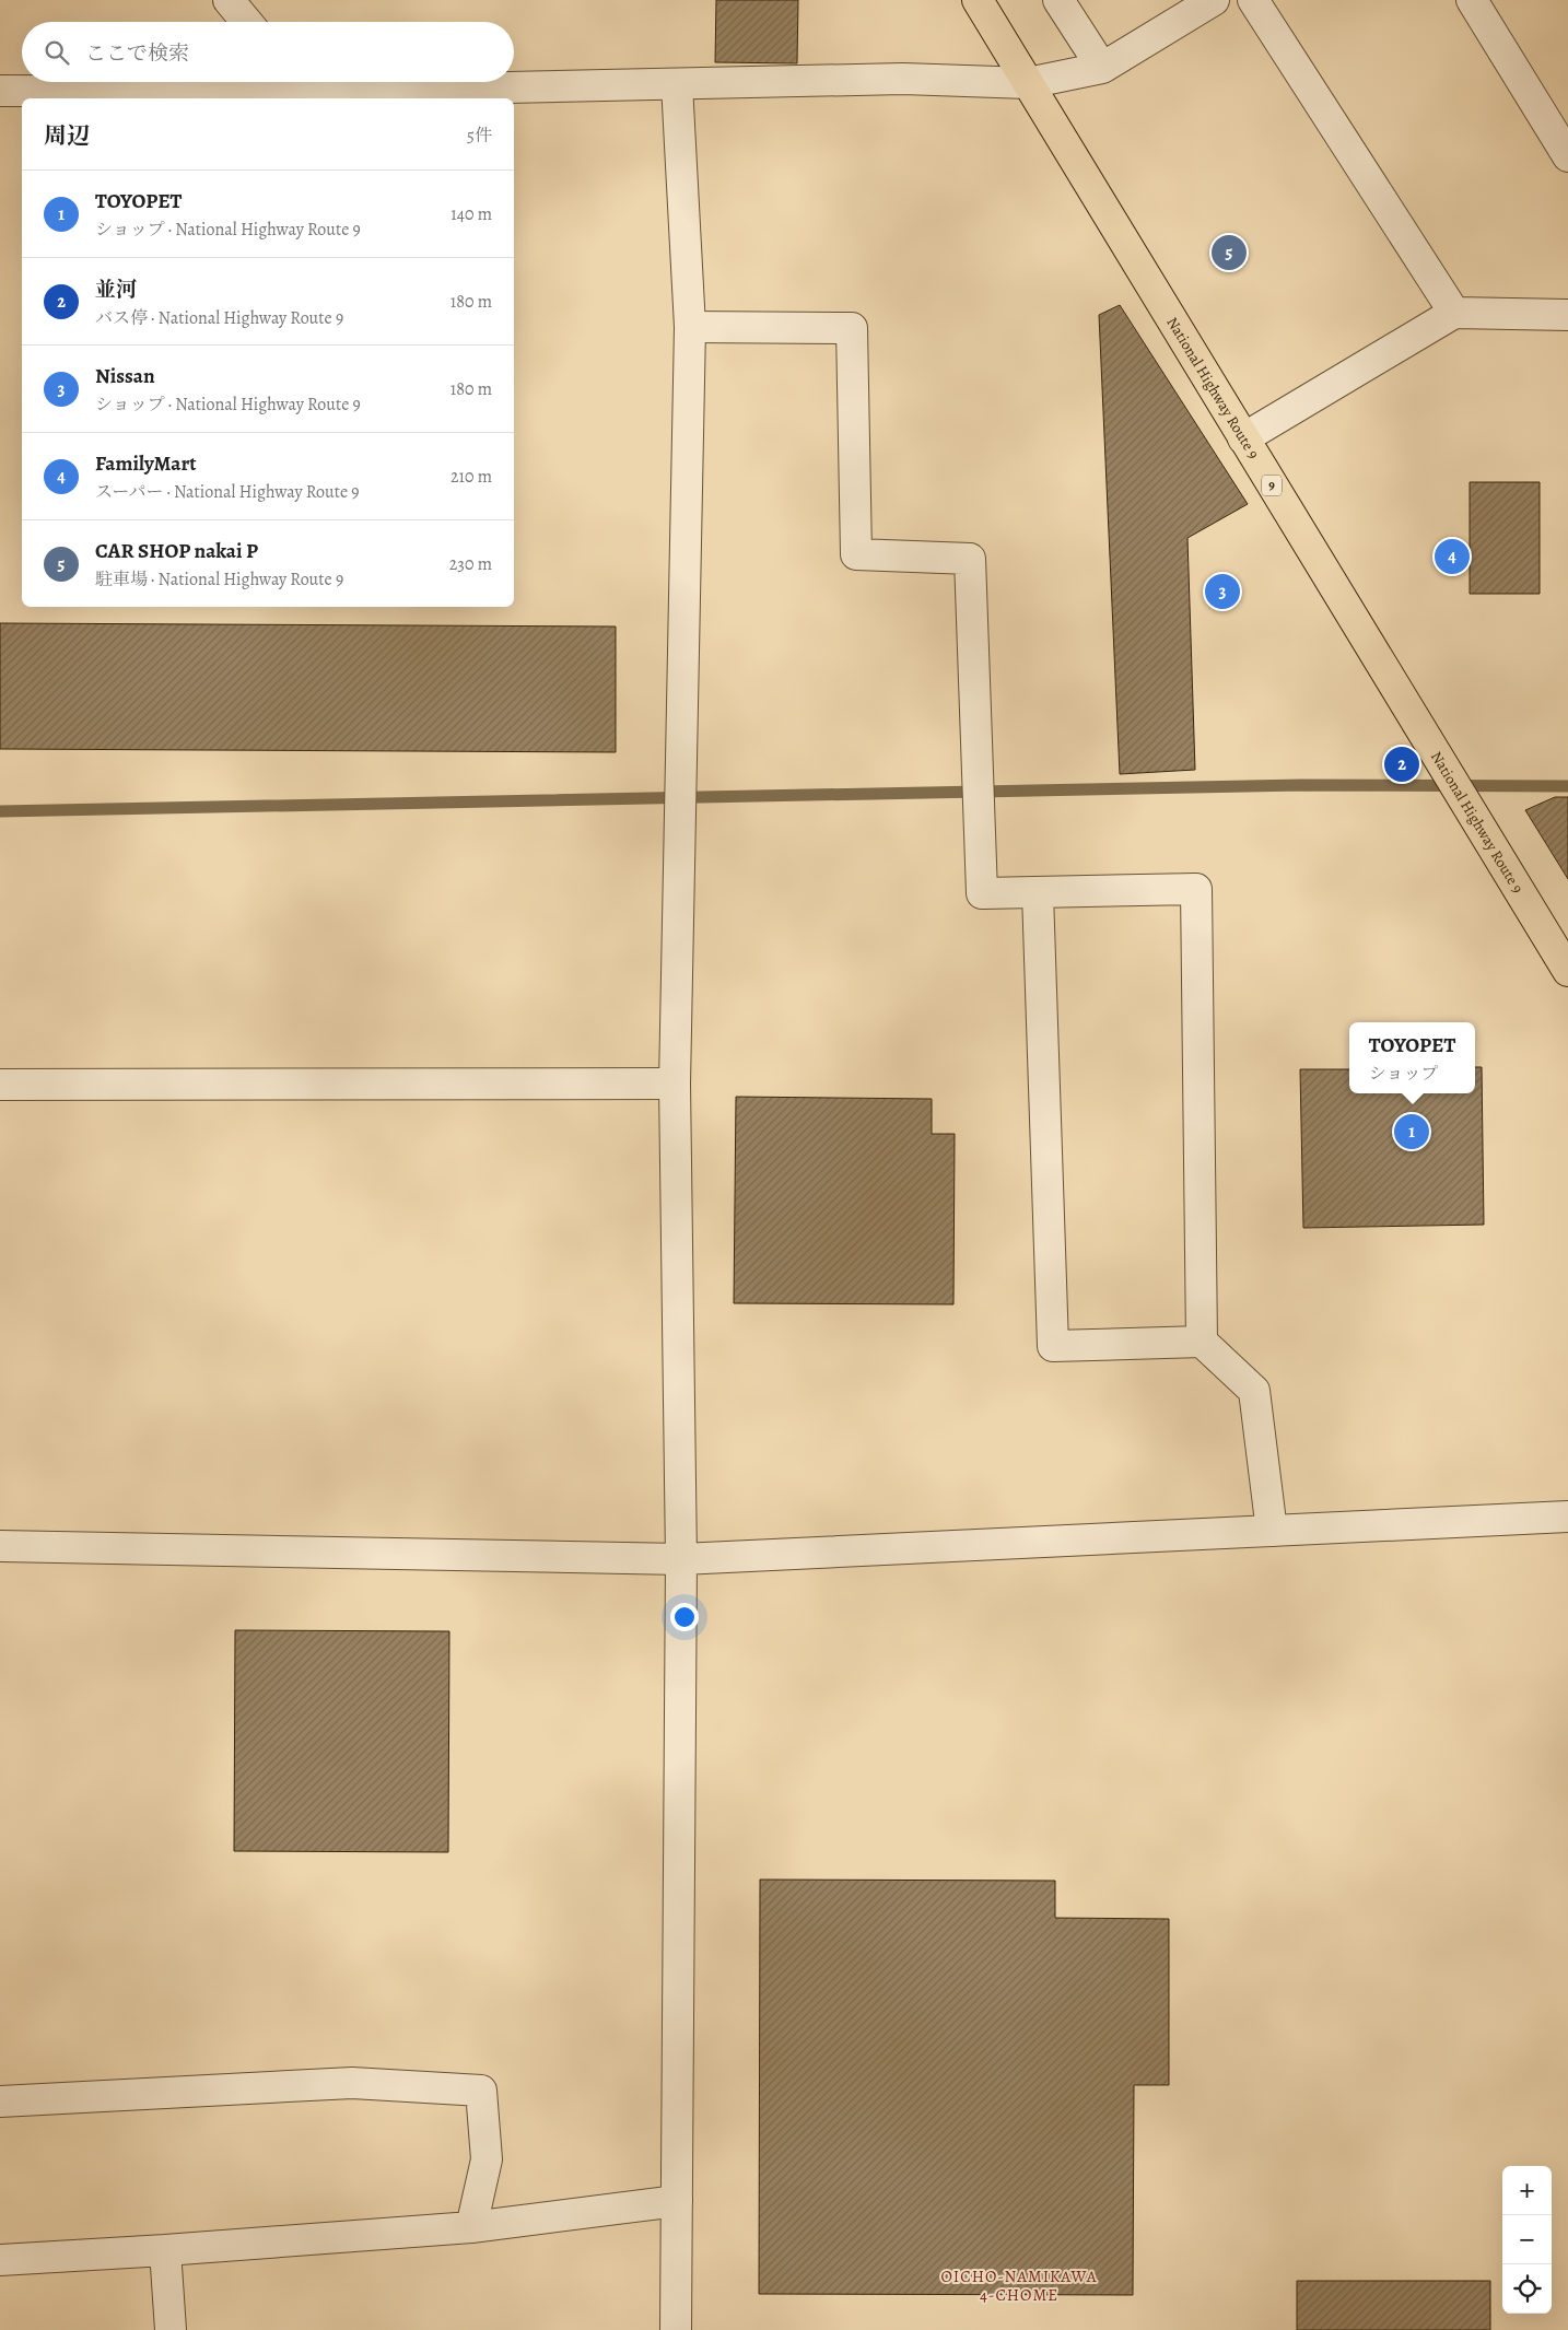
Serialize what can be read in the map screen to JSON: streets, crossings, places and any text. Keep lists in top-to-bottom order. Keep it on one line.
{"streets":{"highway":["National Highway Route 9","9"]},"districts":["OICHO-NAMIKAWA 4-CHOME"],"page":{"search":"ここで検索","heading":["周辺","5件"],"list":[{"mark":"1","name":"TOYOPET","note":"ショップ · National Highway Route 9","value":"140 m"},{"mark":"2","name":"並河","note":"バス停 · National Highway Route 9","value":"180 m"},{"mark":"3","name":"Nissan","note":"ショップ · National Highway Route 9","value":"180 m"},{"mark":"4","name":"FamilyMart","note":"スーパー · National Highway Route 9","value":"210 m"},{"mark":"5","name":"CAR SHOP nakai P","note":"駐車場 · National Highway Route 9","value":"230 m"}],"pins":["5","4","3","2","1"],"popup":["TOYOPET","ショップ"],"map_buttons":["+","−"]}}
